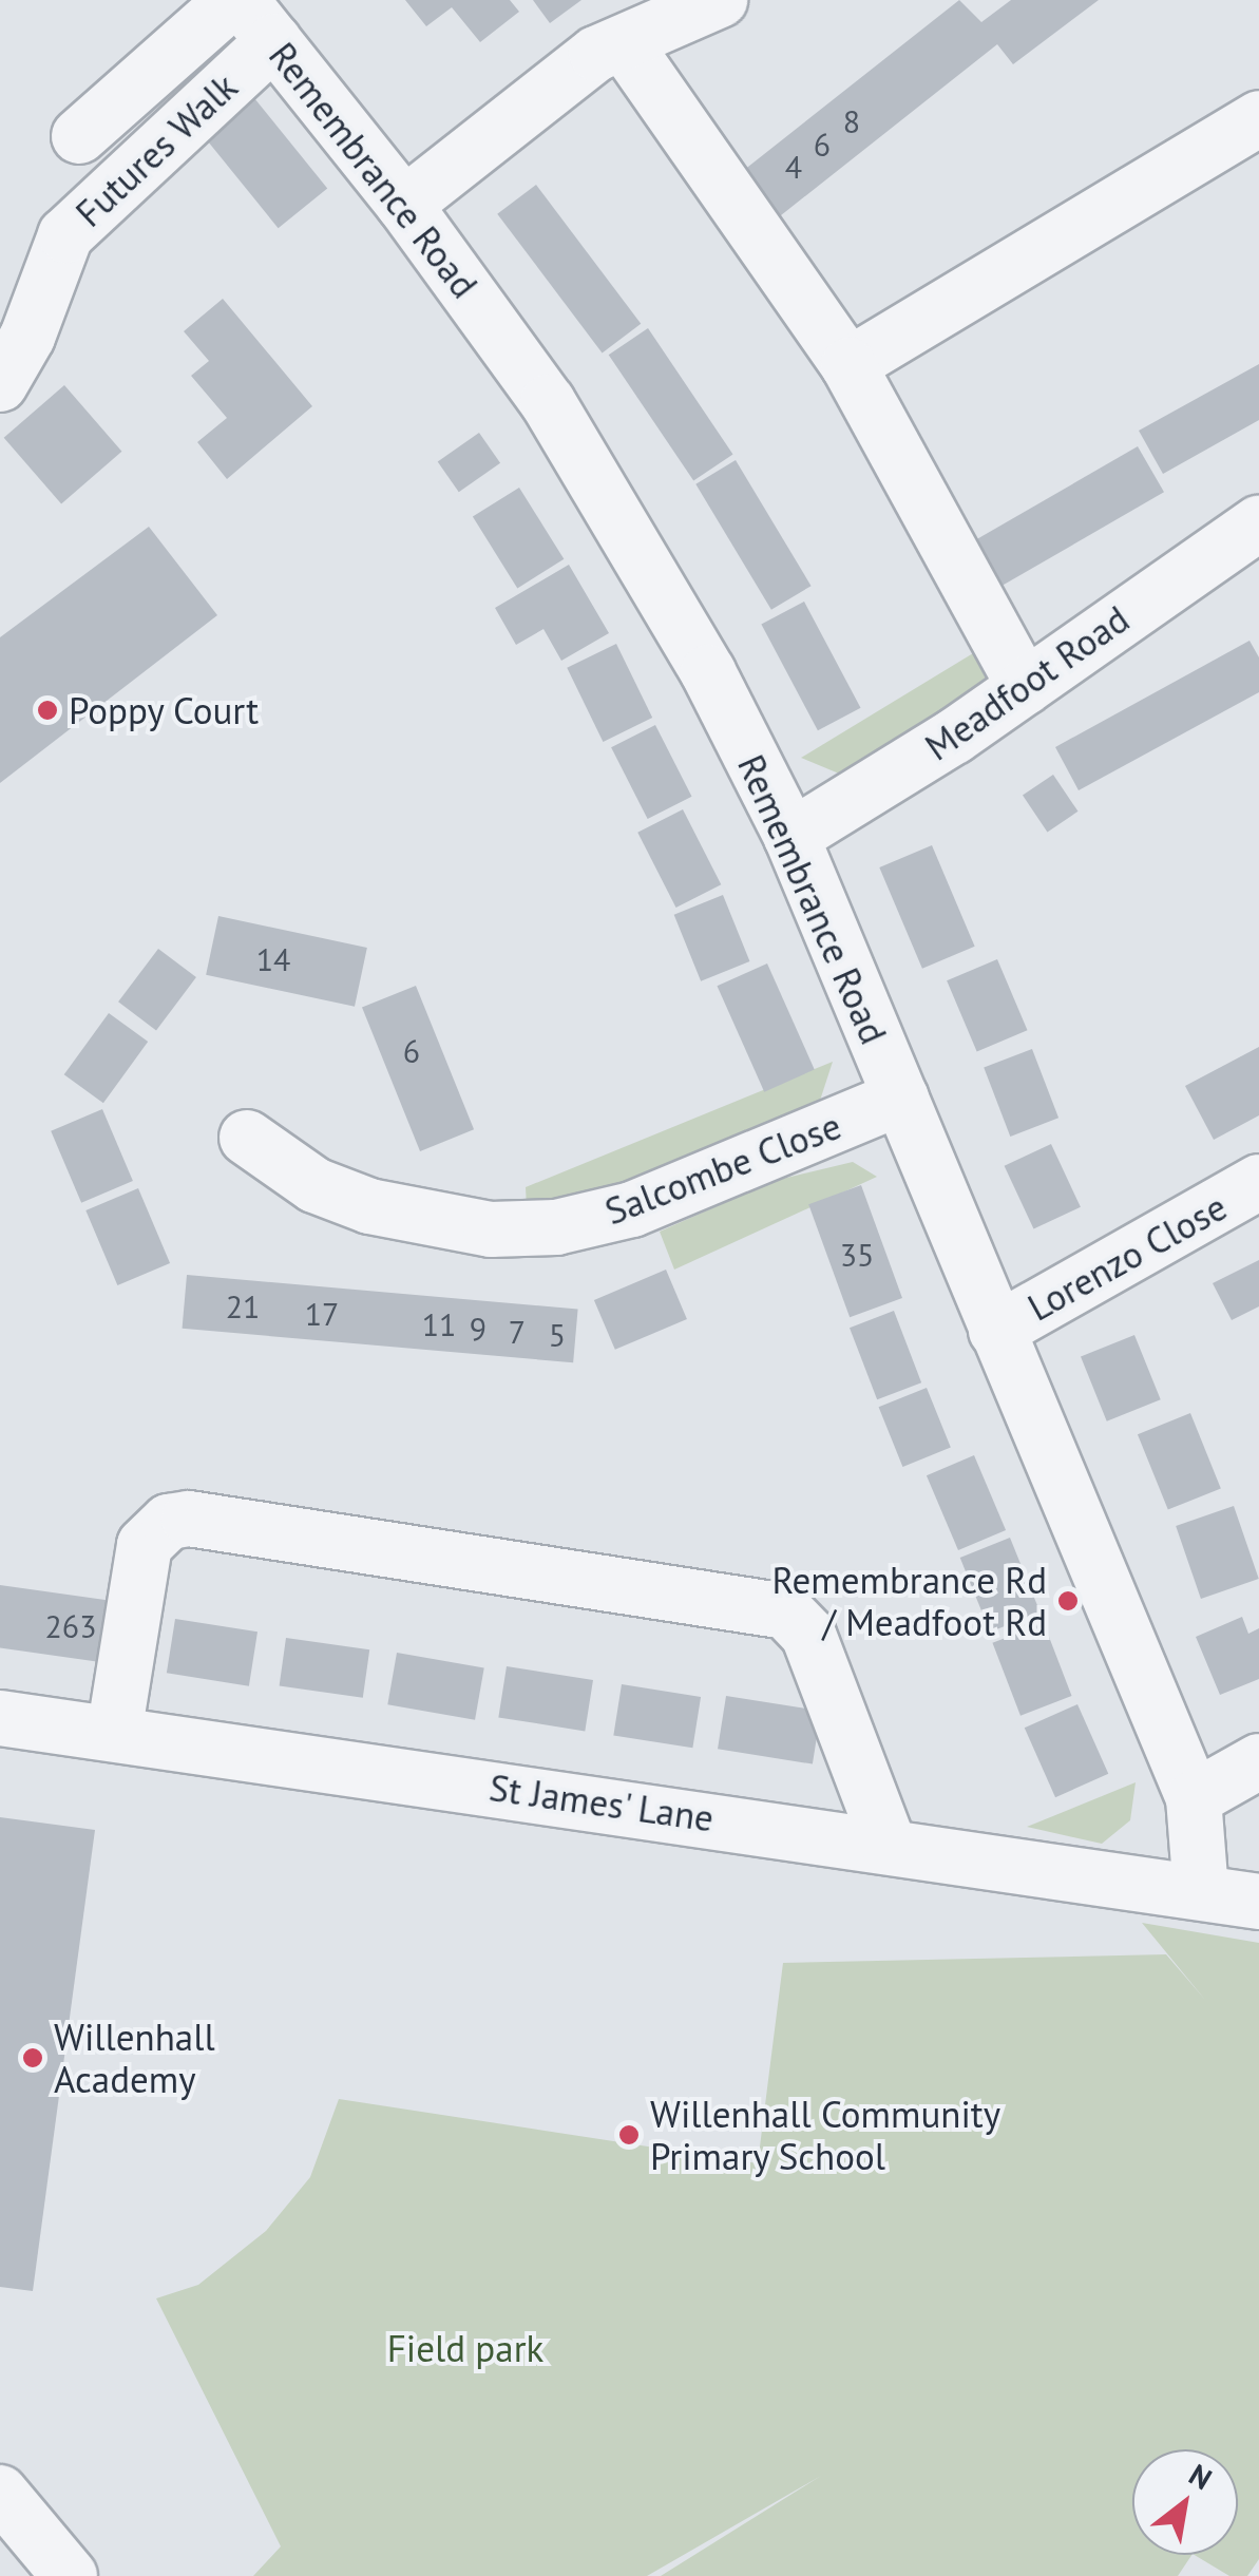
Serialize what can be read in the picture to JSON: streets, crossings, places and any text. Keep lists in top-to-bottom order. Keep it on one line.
{"streets":{"street":["Futures Walk","Remembrance Road","Meadfoot Road","Salcombe Close","Lorenzo Close","St James' Lane"]},"crossings":[["Futures Walk","Remembrance Road"],["Remembrance Road","Meadfoot Road"],["Remembrance Road","Salcombe Close"],["Remembrance Road","Lorenzo Close"],["Remembrance Road","St James' Lane"]],"parks":["Field park"],"places":["Poppy Court","Remembrance Rd / Meadfoot Rd","Willenhall Academy","Willenhall Community Primary School"],"house_numbers":["8","6","4","14","6","35","21","17","11","9","7","5","263"],"north":"top right"}
